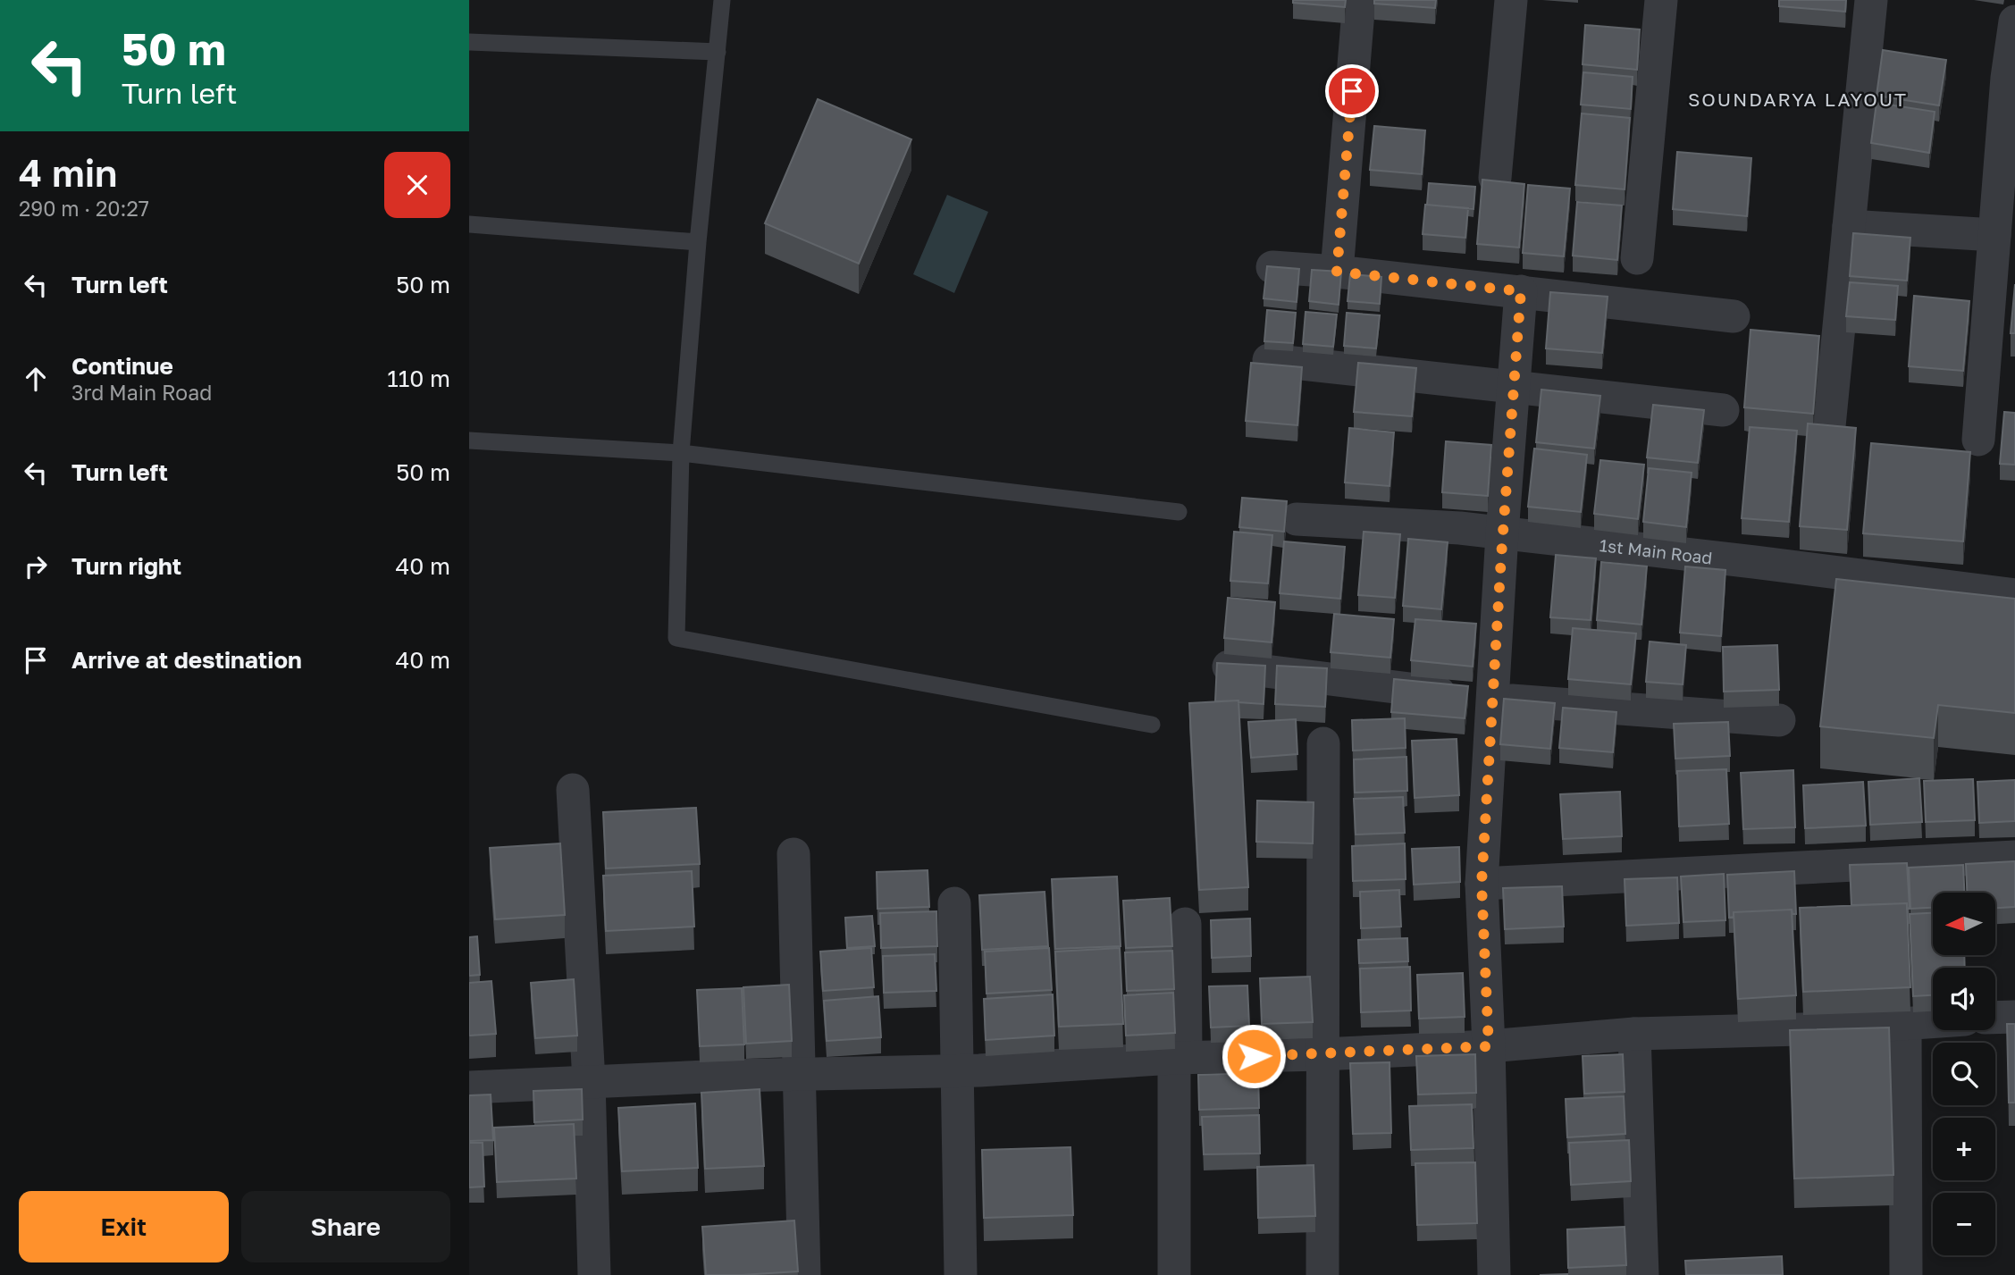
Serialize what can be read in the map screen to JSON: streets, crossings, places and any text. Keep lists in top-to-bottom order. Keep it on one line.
{"streets":{"street":["1st Main Road"]},"districts":["SOUNDARYA LAYOUT"],"north":"left","page":{"turn":["50 m","Turn left"],"heading":["4 min","290 m · 20:27"],"list":[{"name":"Turn left","value":"50 m"},{"name":"Continue","note":"3rd Main Road","value":"110 m"},{"name":"Turn left","value":"50 m"},{"name":"Turn right","value":"40 m"},{"name":"Arrive at destination","value":"40 m"}],"map_buttons":["+","−"],"buttons":["Exit","Share"]}}
